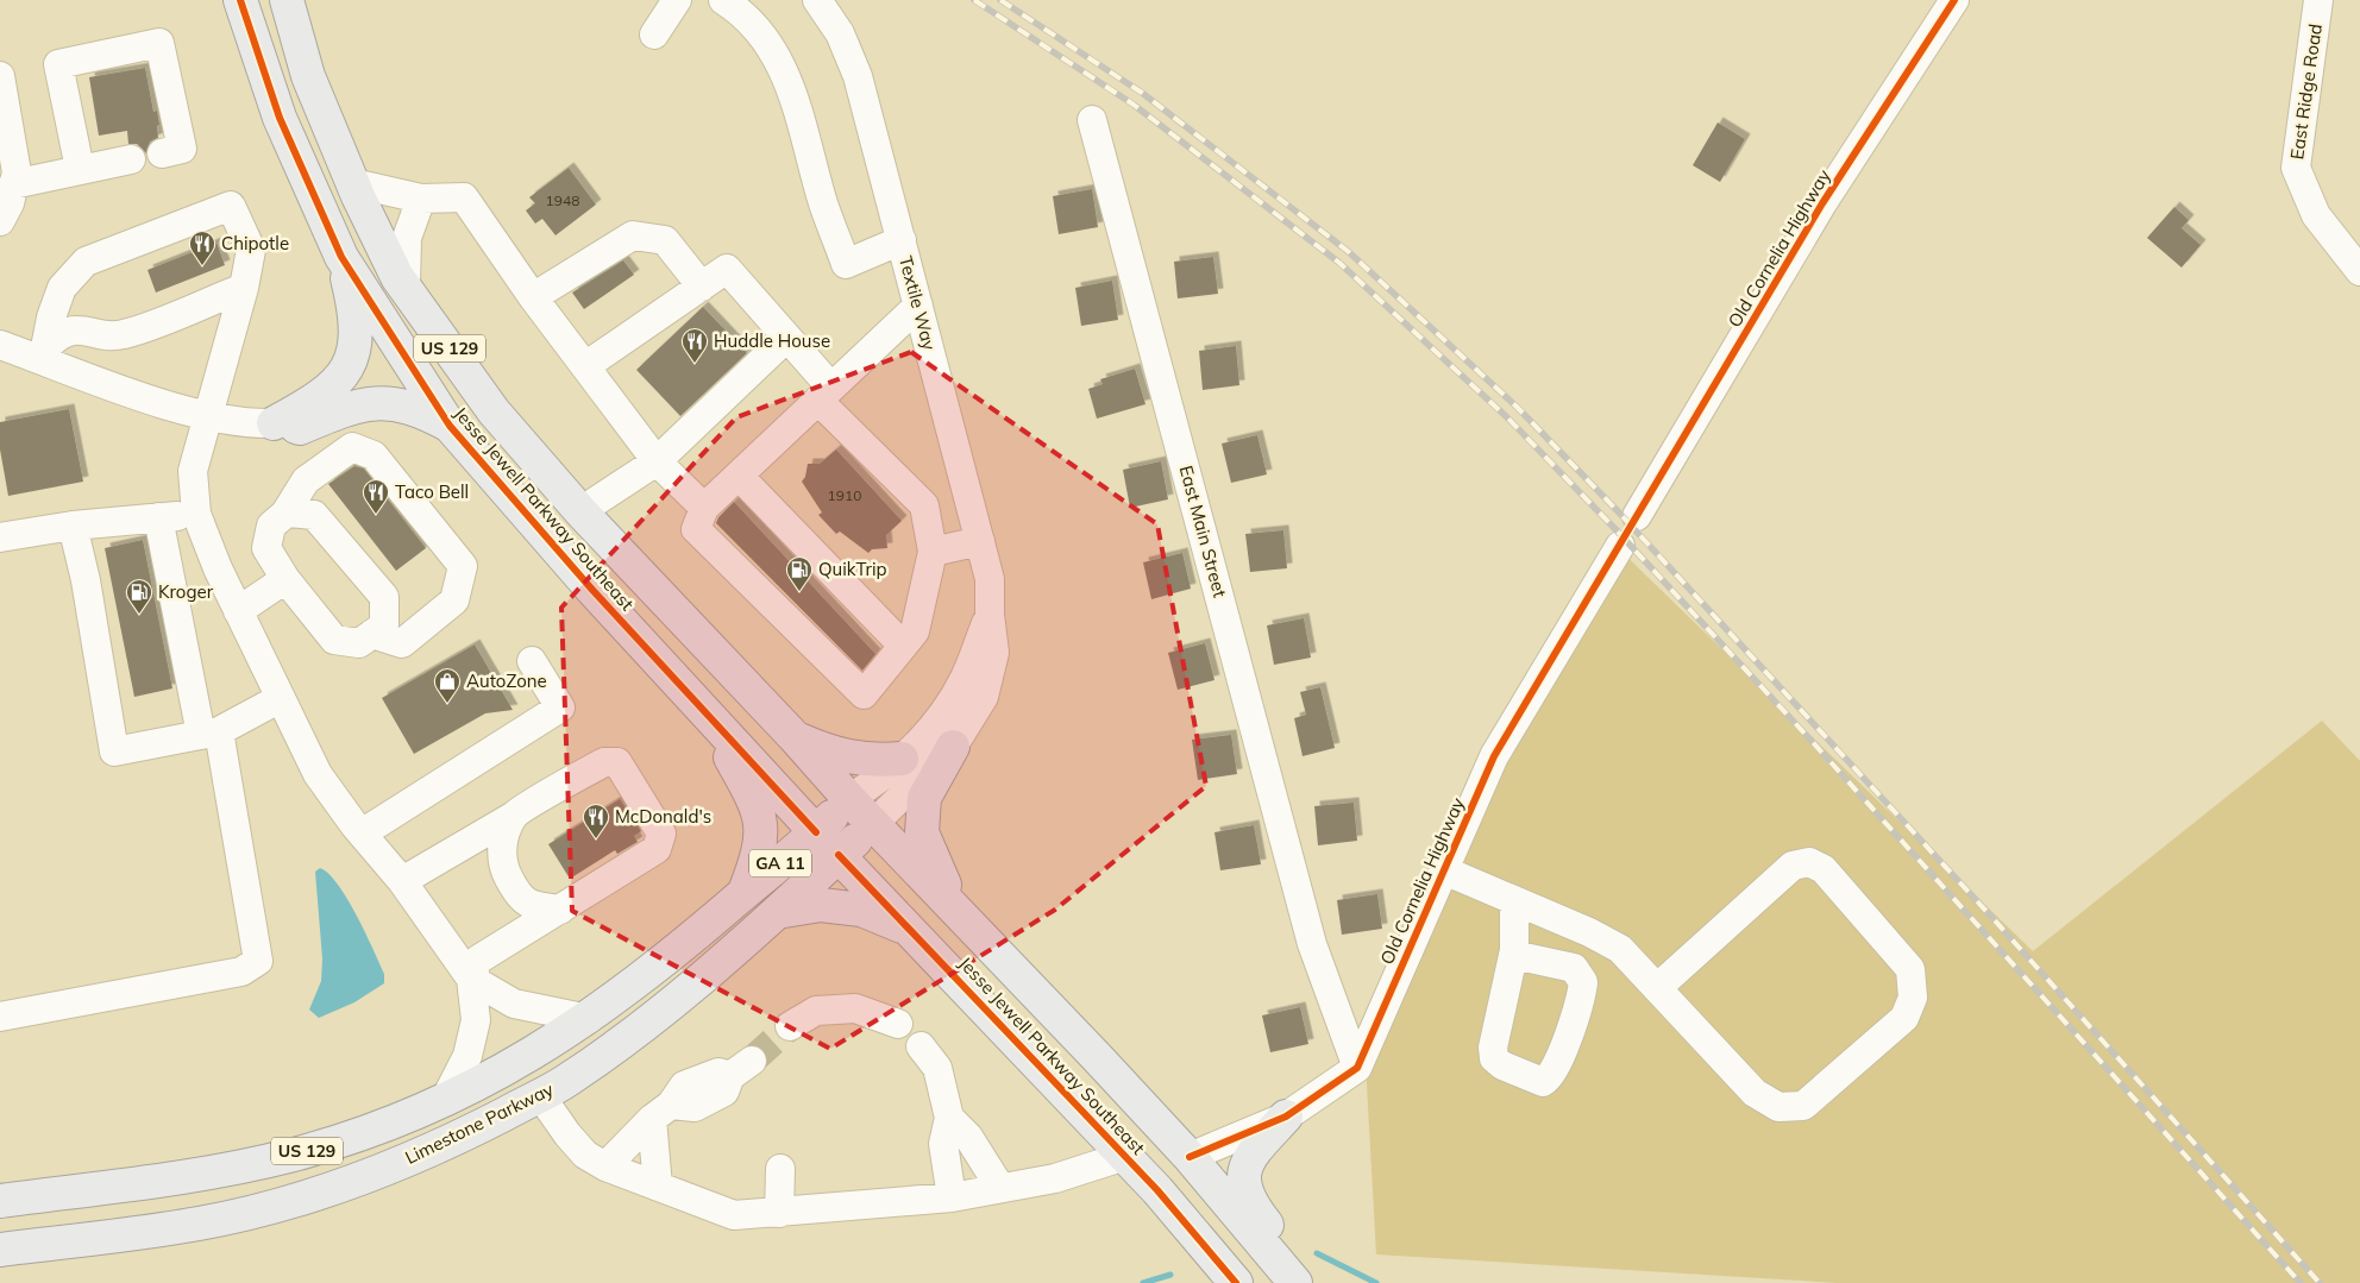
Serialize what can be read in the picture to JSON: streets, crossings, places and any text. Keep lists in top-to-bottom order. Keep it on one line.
{"streets":{"main road":["US 129","Jesse Jewell Parkway Southeast","GA 11","Limestone Parkway"],"street":["East Ridge Road","Old Cornelia Highway","Textile Way","East Main Street"]},"crossings":[["Old Cornelia Highway","East Main Street"],["Textile Way","Jesse Jewell Parkway Southeast"],["Textile Way","Limestone Parkway"],["US 129","Jesse Jewell Parkway Southeast"],["US 129","Limestone Parkway"],["Jesse Jewell Parkway Southeast","Limestone Parkway"]],"places":{"restaurant":["Chipotle","Huddle House","Taco Bell","McDonald's"],"fuel station":["QuikTrip","Kroger"],"shop":["AutoZone"]},"house_numbers":["1948","1910"]}
